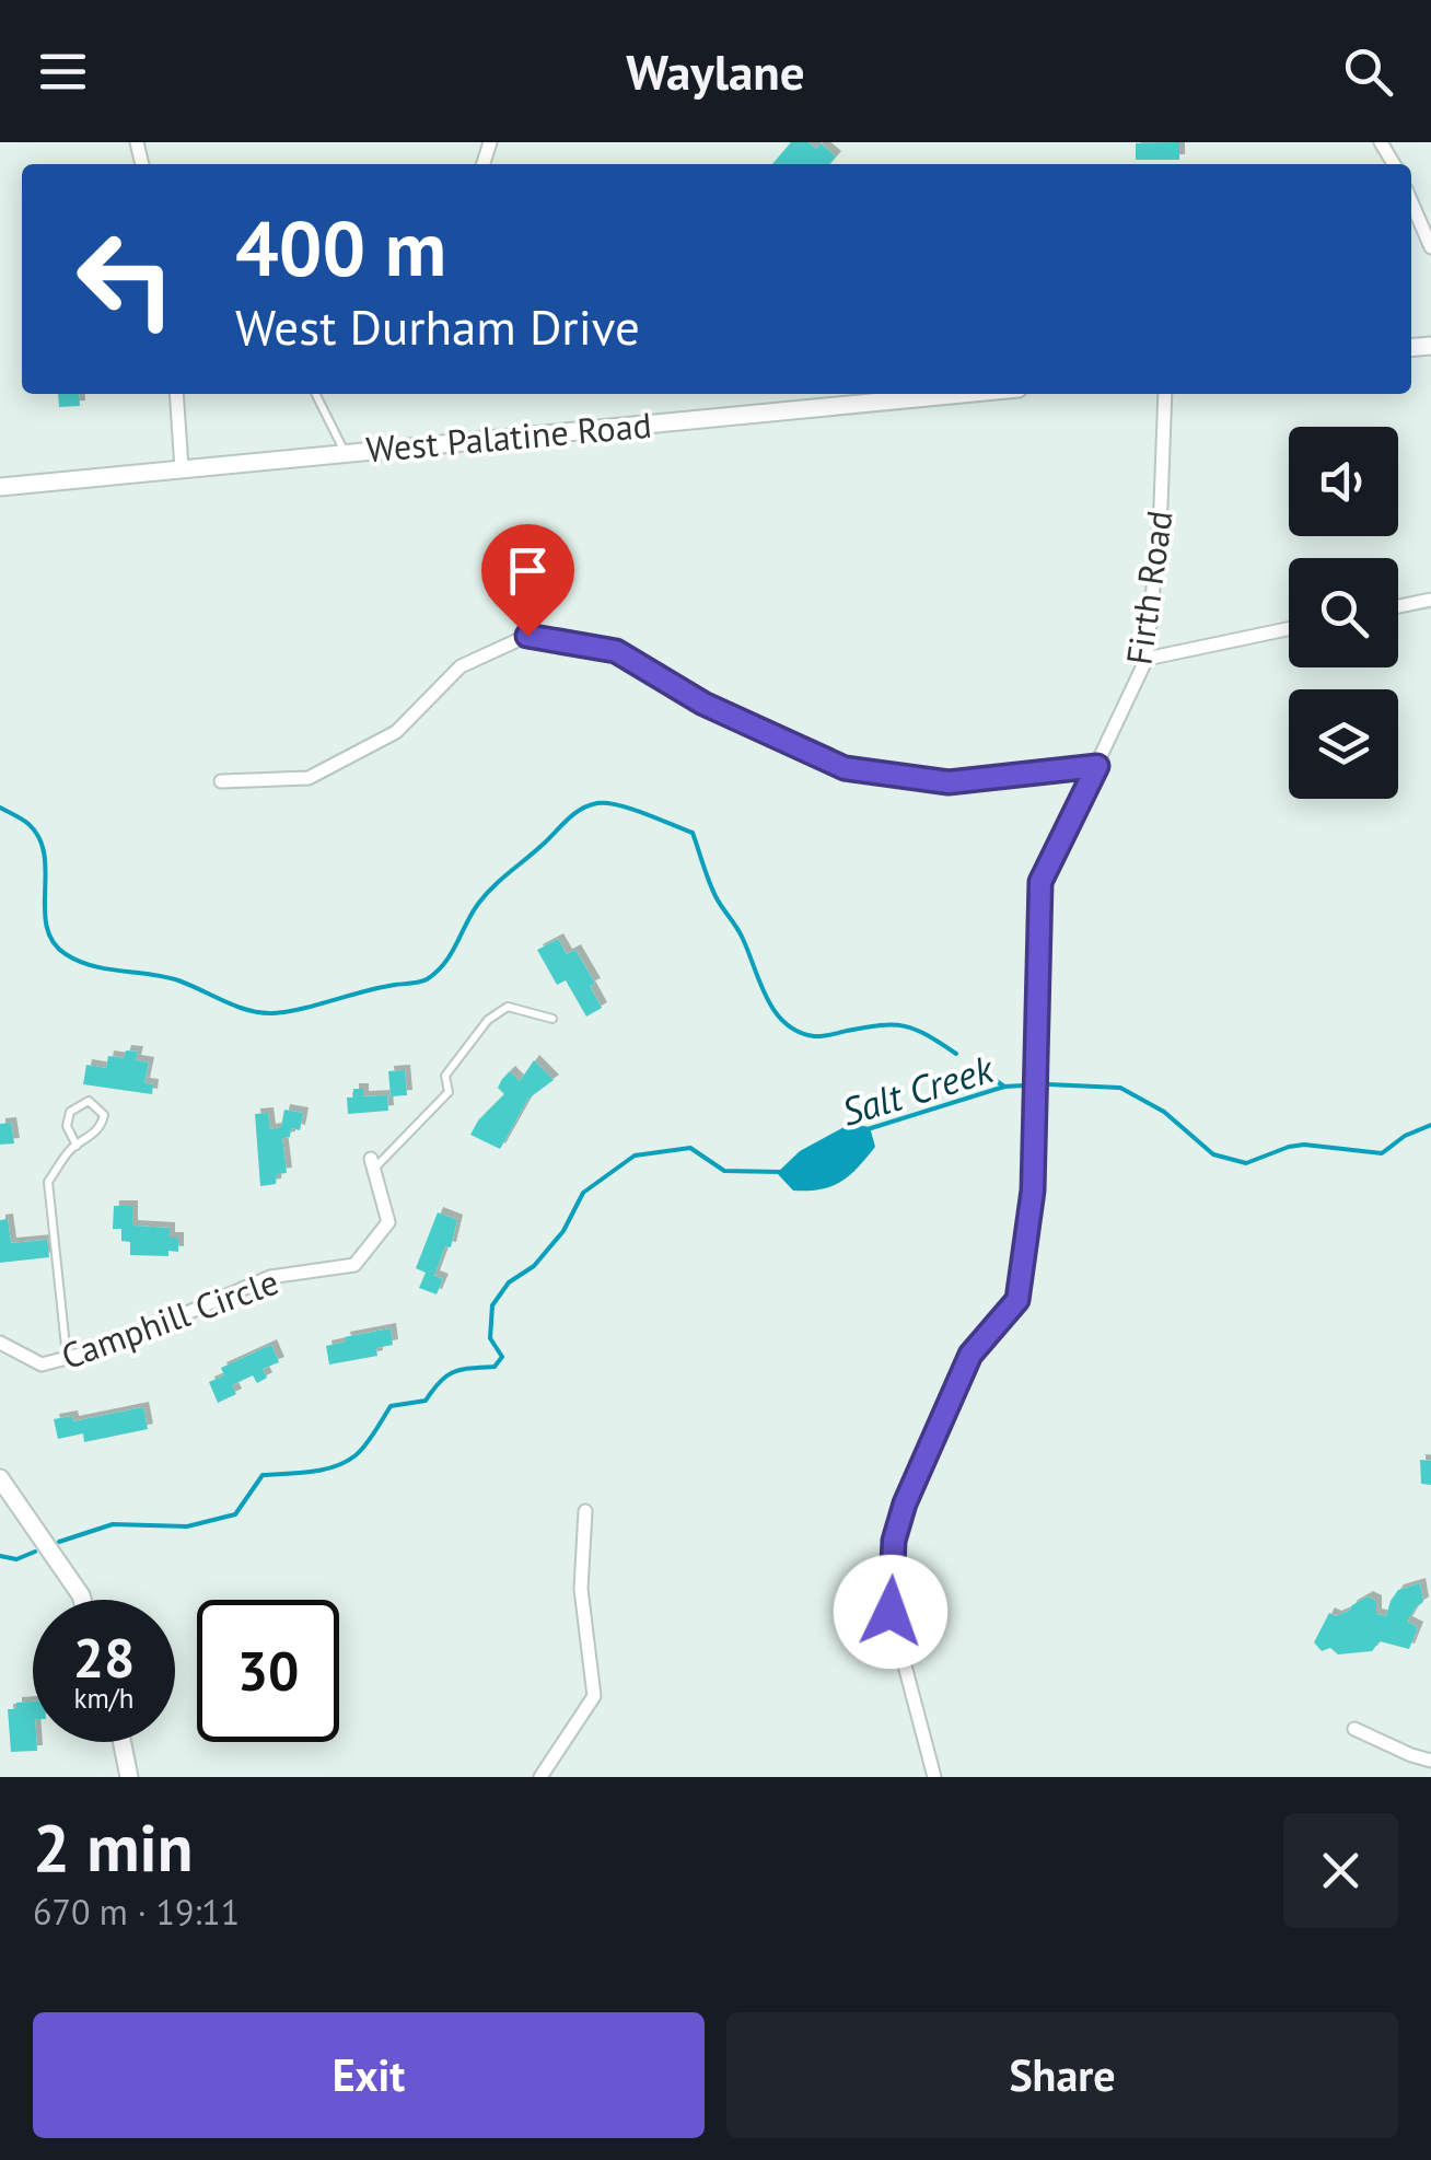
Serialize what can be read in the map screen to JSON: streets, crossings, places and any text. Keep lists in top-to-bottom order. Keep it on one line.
{"streets":{"main road":["West Palatine Road"],"street":["Firth Road","Camphill Circle"]},"water":["Salt Creek"],"page":{"header":"Waylane","turn":["400 m","West Durham Drive"],"speed":"28 km/h","limit":"30","heading":["2 min","670 m · 19:11"],"buttons":["Exit","Share"]}}
